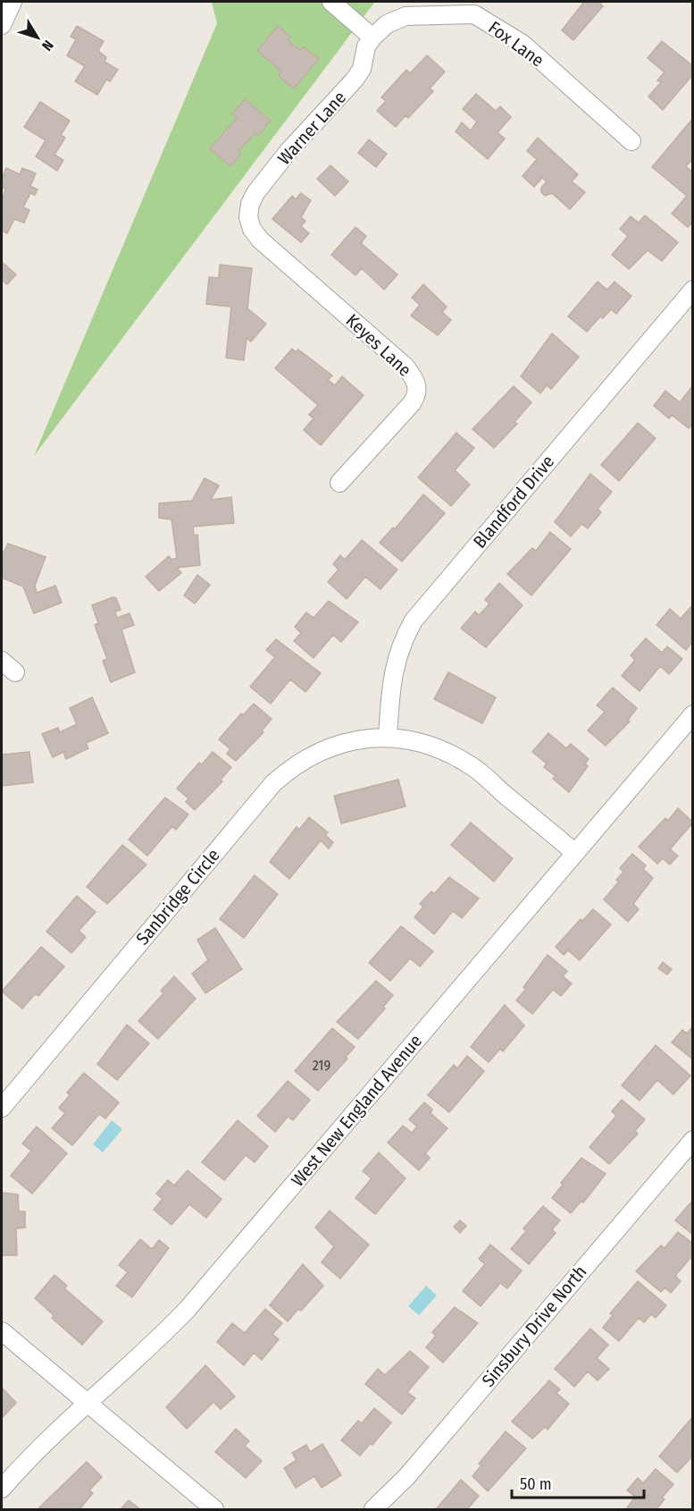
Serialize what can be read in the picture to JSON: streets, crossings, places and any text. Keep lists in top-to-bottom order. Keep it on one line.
{"streets":{"street":["Fox Lane","Warner Lane","Keyes Lane","Blandford Drive","Sanbridge Circle","West New England Avenue","Sinsbury Drive North"]},"crossings":[["Fox Lane","Warner Lane"],["Warner Lane","Keyes Lane"],["Blandford Drive","Sanbridge Circle"],["Sanbridge Circle","West New England Avenue"]],"house_numbers":["219"],"scale_bar":"50 m","north":"bottom right"}
